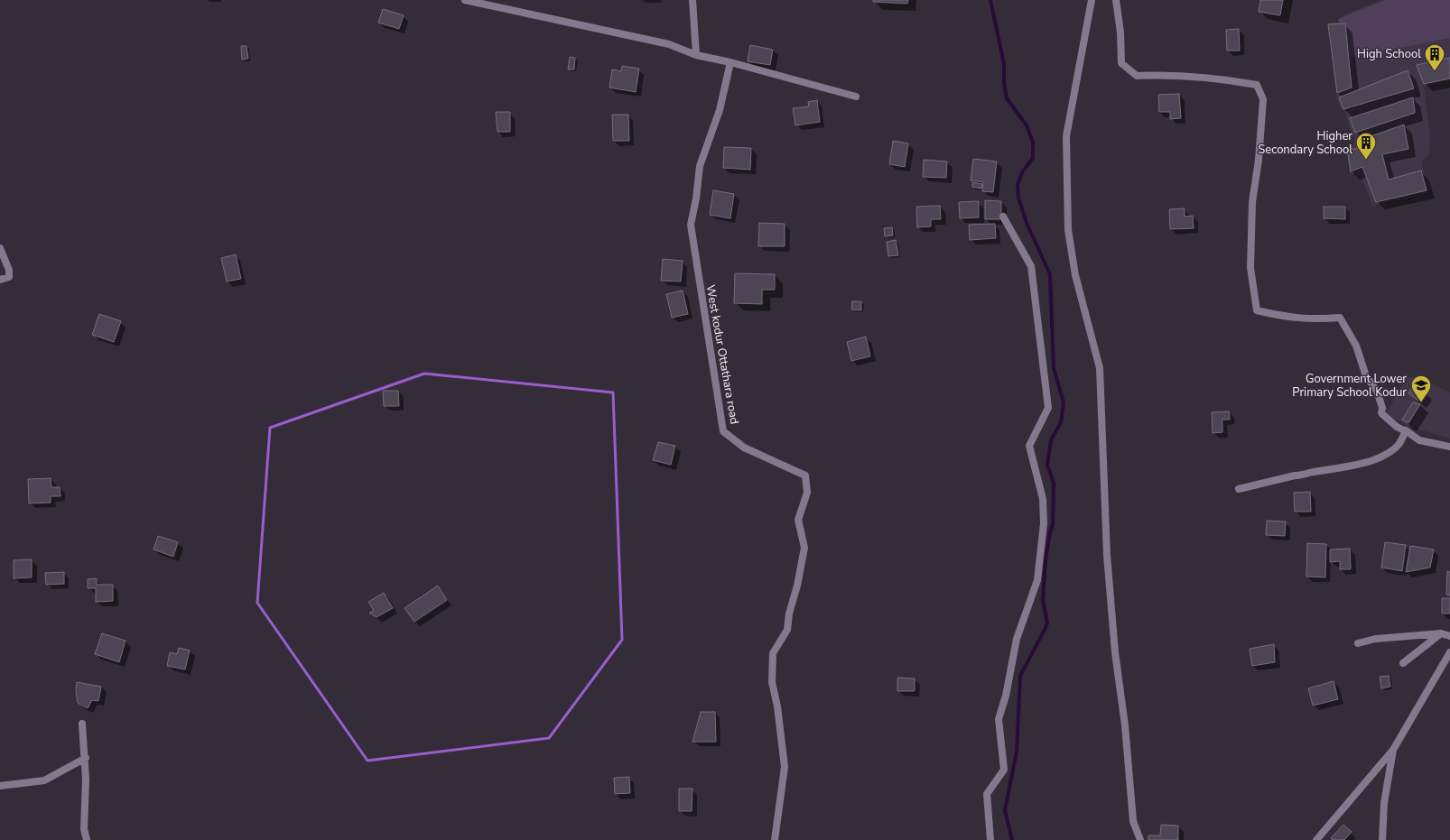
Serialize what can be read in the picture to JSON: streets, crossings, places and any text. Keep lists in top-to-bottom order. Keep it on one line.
{"streets":{"street":["West kodur Ottathara road"]},"places":{"building":["High School","Higher Secondary School"],"school or university":["Government Lower Primary School Kodur"]}}
